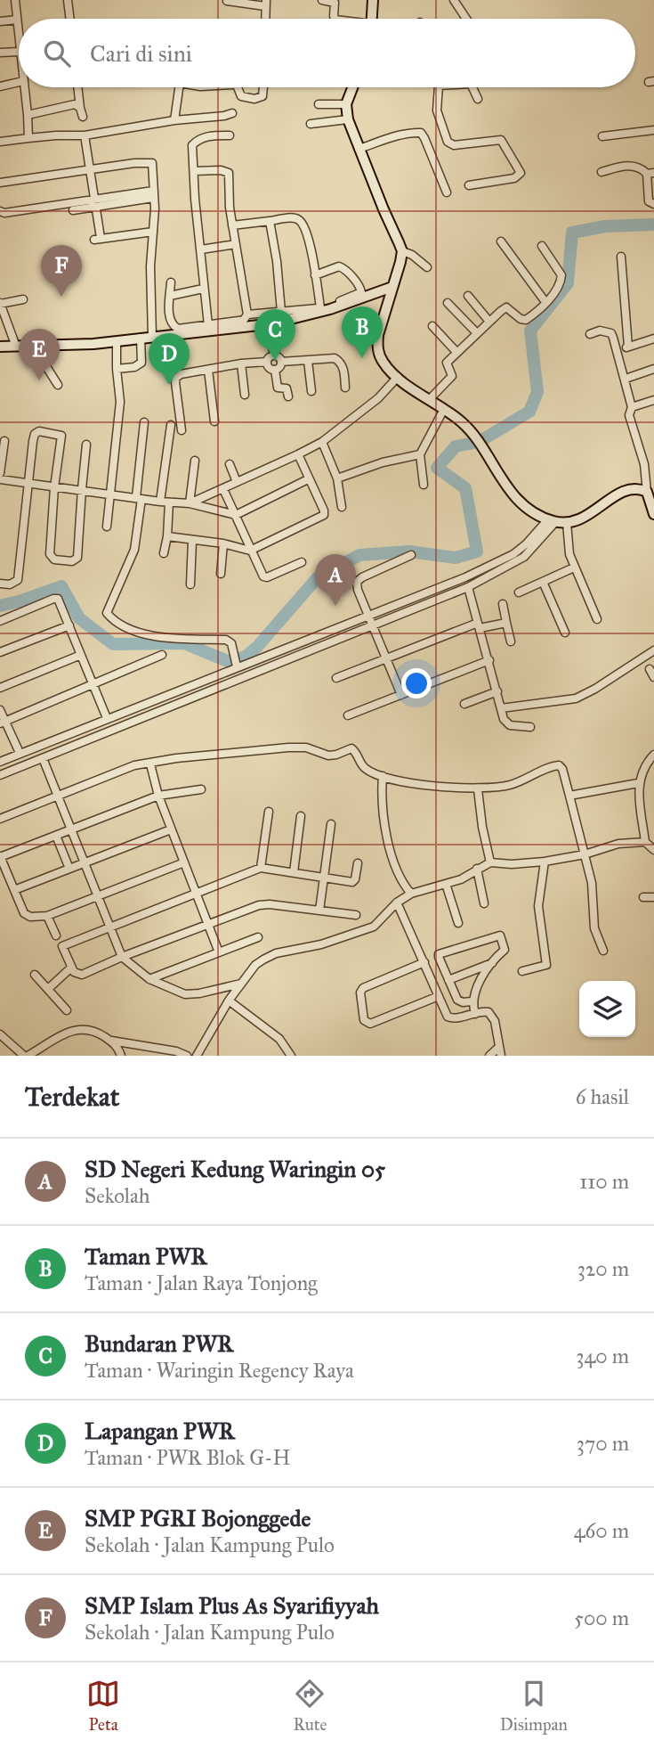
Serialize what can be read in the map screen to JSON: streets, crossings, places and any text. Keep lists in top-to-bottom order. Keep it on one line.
{"page":{"search":"Cari di sini","pins":["F","B","C","E","D","A"],"heading":["Terdekat","6 hasil"],"list":[{"mark":"A","name":"SD Negeri Kedung Waringin 05","note":"Sekolah","value":"110 m"},{"mark":"B","name":"Taman PWR","note":"Taman · Jalan Raya Tonjong","value":"320 m"},{"mark":"C","name":"Bundaran PWR","note":"Taman · Waringin Regency Raya","value":"340 m"},{"mark":"D","name":"Lapangan PWR","note":"Taman · PWR Blok G-H","value":"370 m"},{"mark":"E","name":"SMP PGRI Bojonggede","note":"Sekolah · Jalan Kampung Pulo","value":"460 m"},{"mark":"F","name":"SMP Islam Plus As Syarifiyyah","note":"Sekolah · Jalan Kampung Pulo","value":"500 m"}],"nav":["Peta","Rute","Disimpan"]}}
